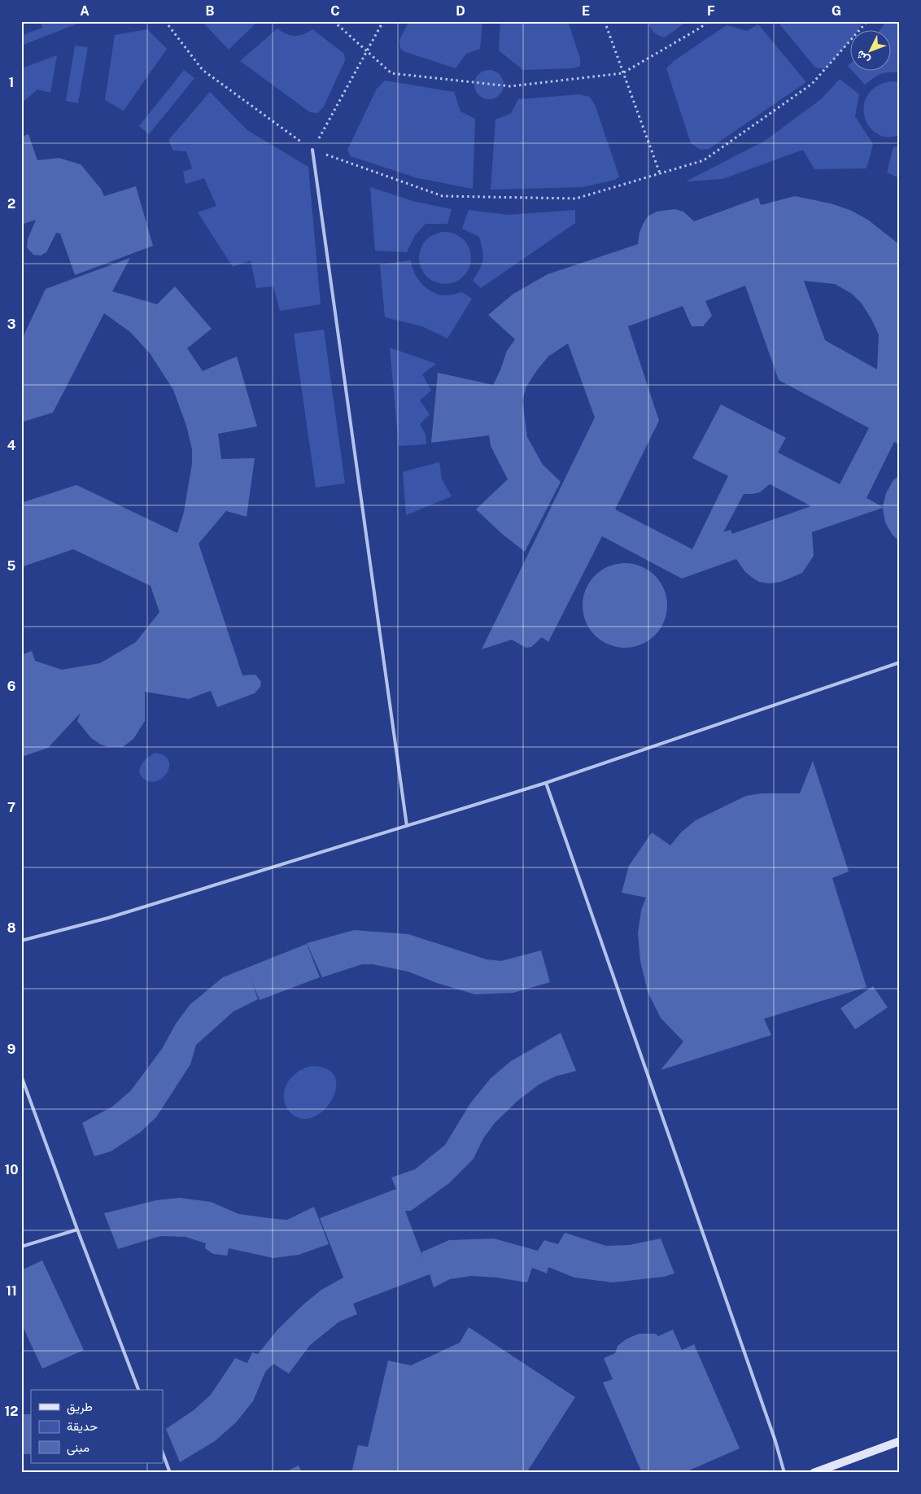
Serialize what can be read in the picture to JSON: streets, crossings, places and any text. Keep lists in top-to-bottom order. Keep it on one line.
{"legend":["طريق","حديقة","مبنى"],"north":"bottom left","grid":{"columns":["A","B","C","D","E","F","G"],"rows":["1","2","3","4","5","6","7","8","9","10","11","12"]}}
